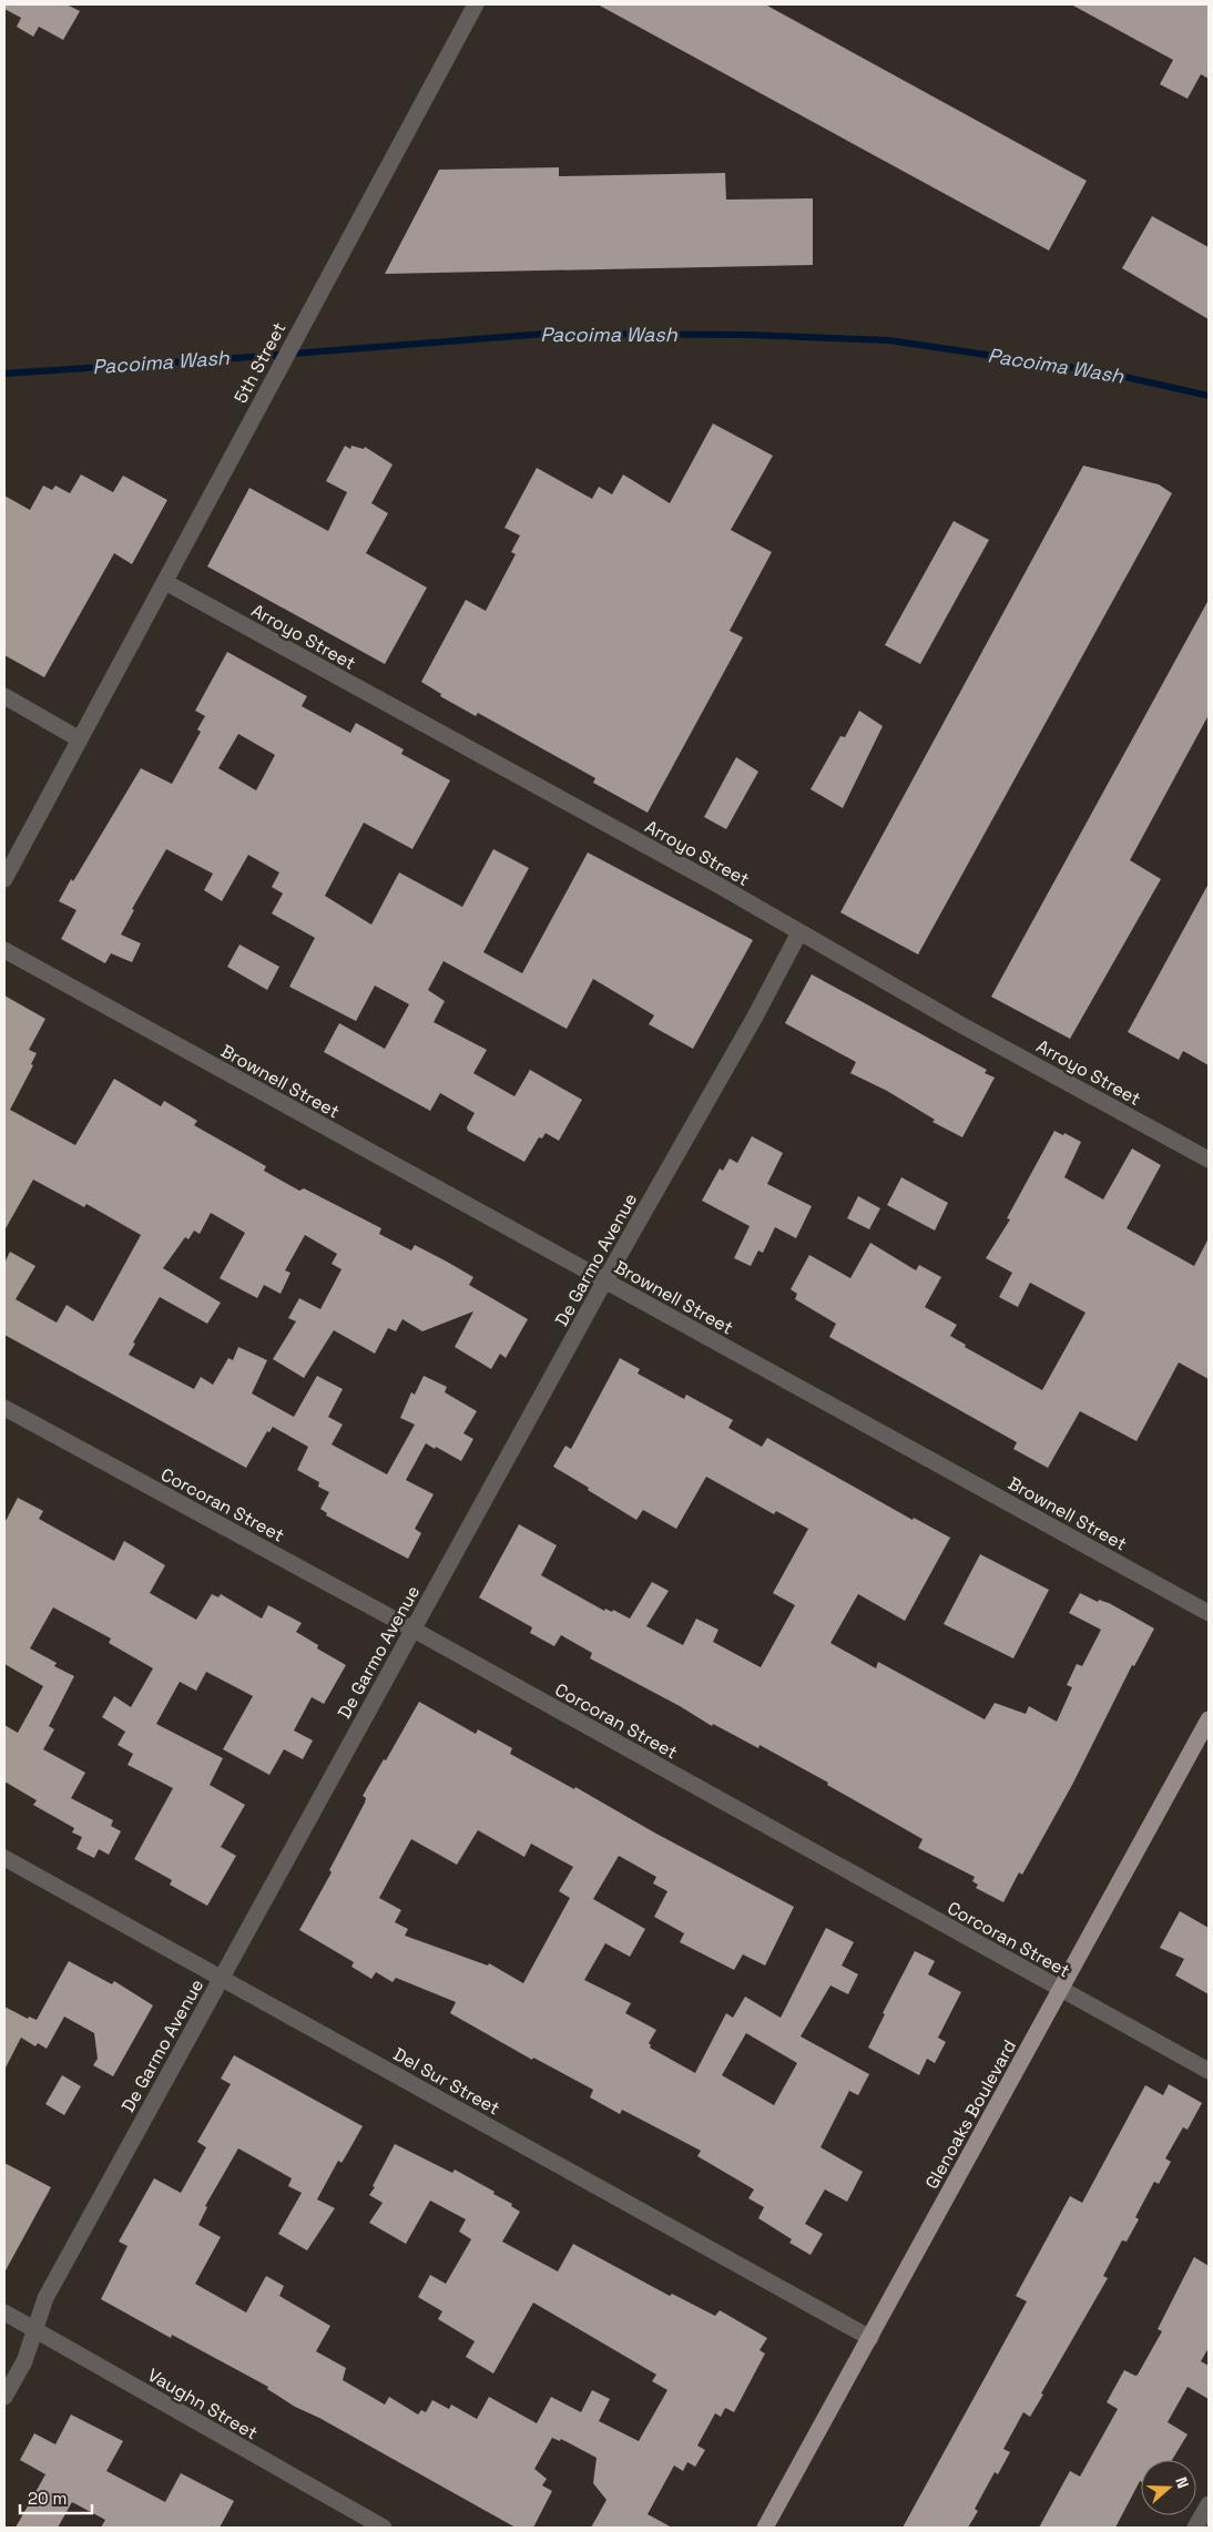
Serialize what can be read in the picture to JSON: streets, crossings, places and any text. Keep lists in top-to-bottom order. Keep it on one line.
{"streets":{"main road":["Glenoaks Boulevard"],"street":["5th Street","Arroyo Street","Brownell Street","De Garmo Avenue","Corcoran Street","Del Sur Street","Vaughn Street"]},"crossings":[["5th Street","Arroyo Street"],["Arroyo Street","De Garmo Avenue"],["Brownell Street","De Garmo Avenue"],["De Garmo Avenue","Corcoran Street"],["De Garmo Avenue","Del Sur Street"],["De Garmo Avenue","Vaughn Street"],["Corcoran Street","Glenoaks Boulevard"],["Del Sur Street","Glenoaks Boulevard"]],"water":["Pacoima Wash"],"scale_bar":"20 m","north":"right"}
